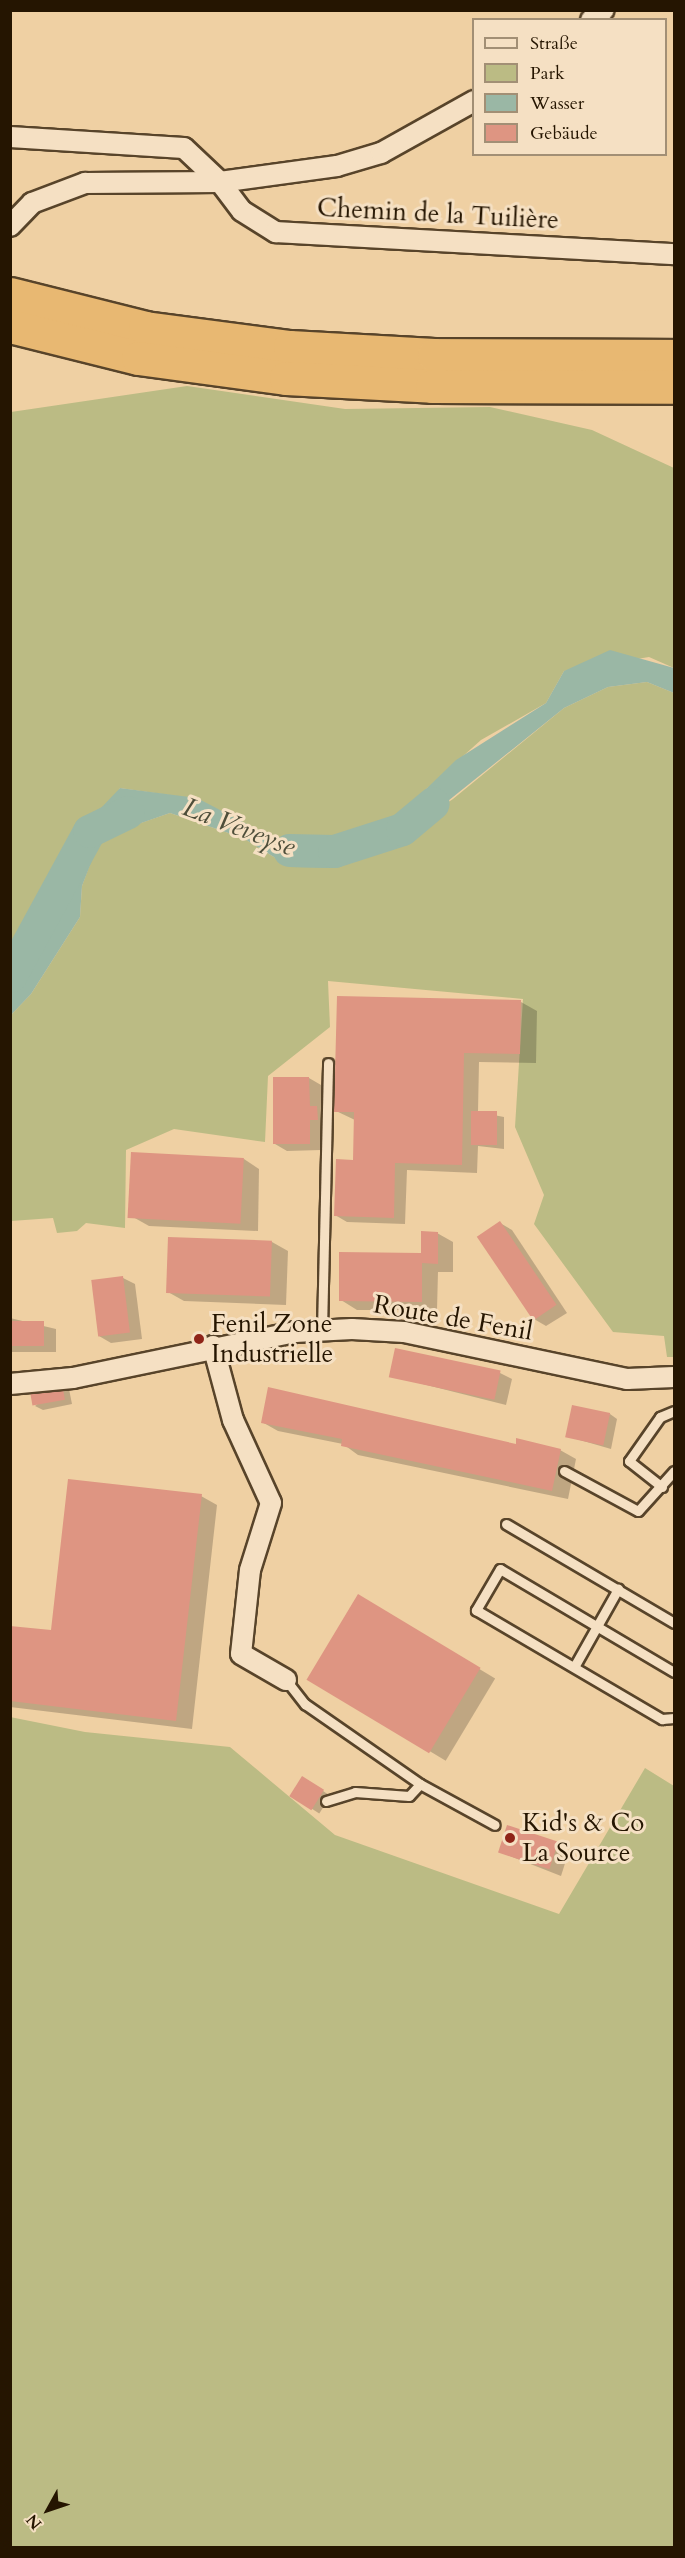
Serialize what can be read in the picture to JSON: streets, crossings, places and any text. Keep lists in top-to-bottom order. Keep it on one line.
{"streets":{"street":["Chemin de la Tuilière","Route de Fenil"]},"water":["La Veveyse"],"places":["Fenil Zone Industrielle","Kid's & Co La Source"],"legend":["Straße","Park","Wasser","Gebäude"],"north":"bottom left"}
